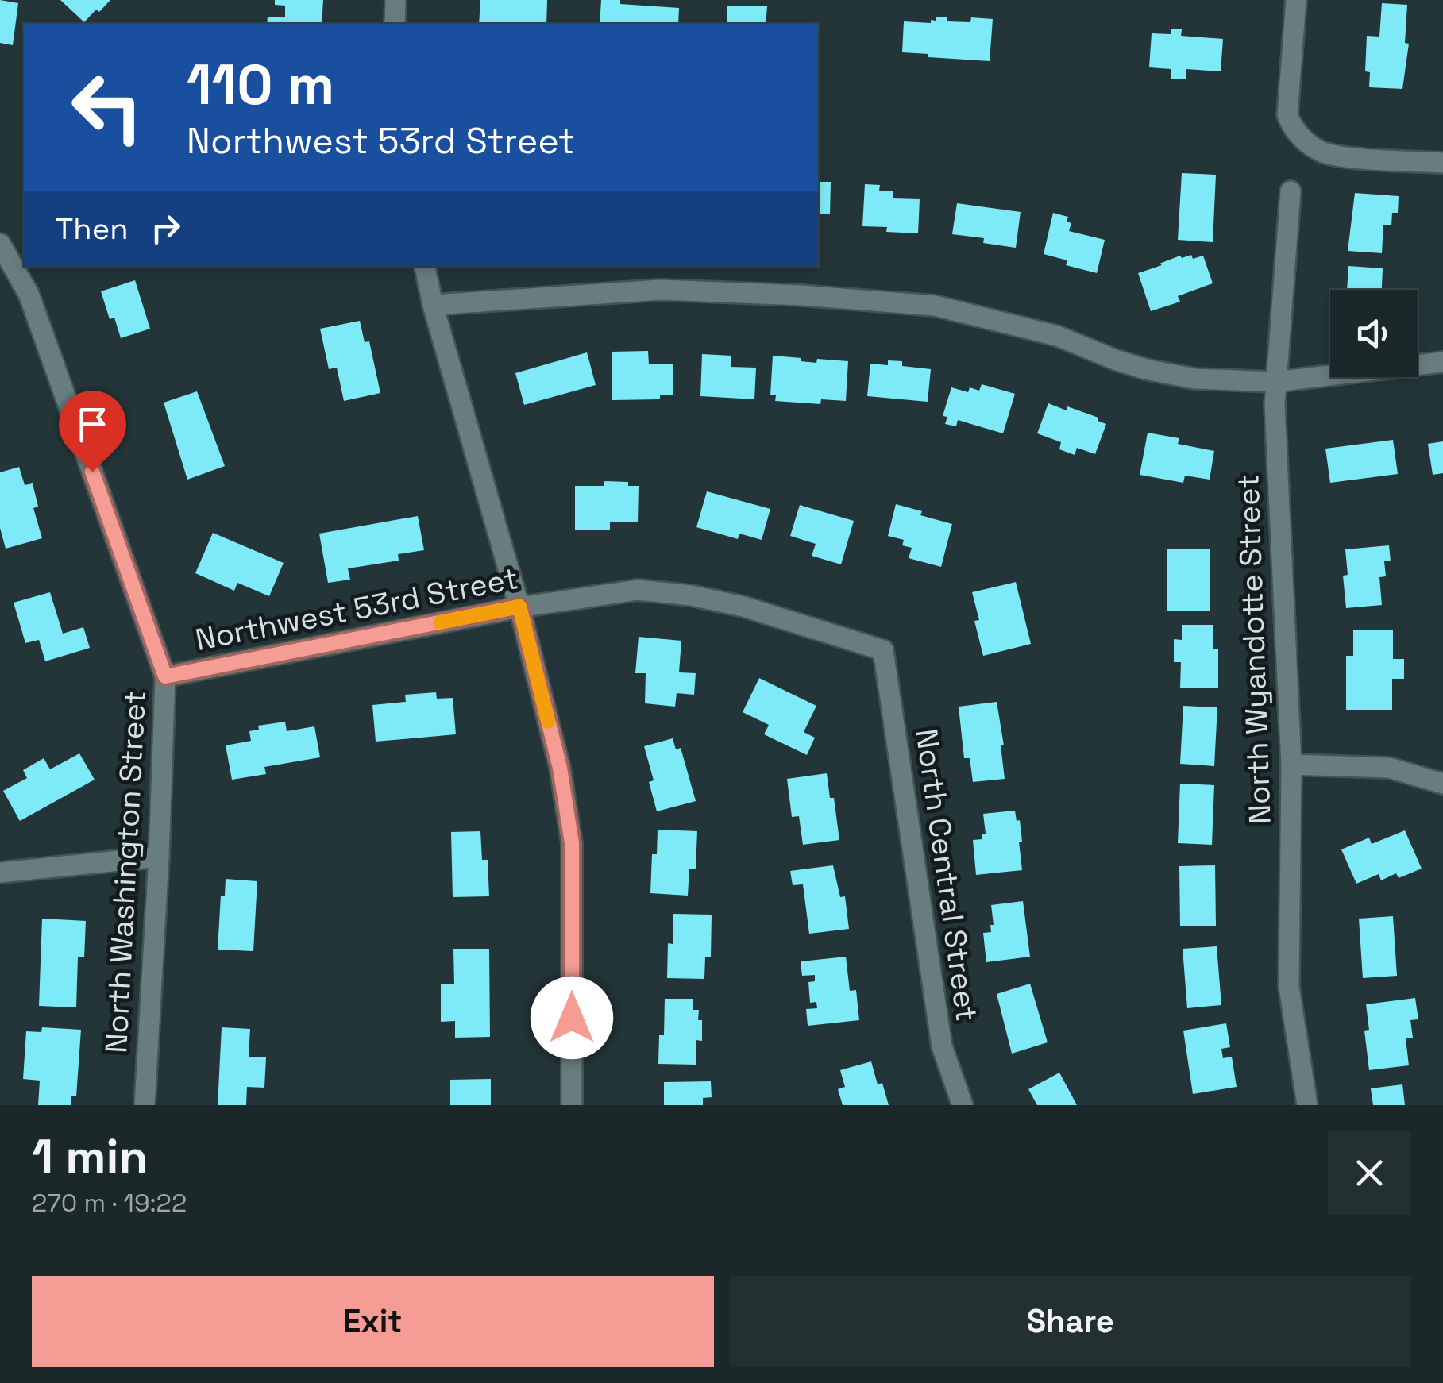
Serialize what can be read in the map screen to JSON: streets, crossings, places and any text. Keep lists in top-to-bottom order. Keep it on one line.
{"streets":{"street":["Northwest 53rd Street","North Wyandotte Street","North Washington Street","North Central Street"]},"crossings":[["Northwest 53rd Street","North Washington Street"],["Northwest 53rd Street","North Central Street"]],"page":{"turn":["110 m","Northwest 53rd Street"],"then":"Then","heading":["1 min","270 m · 19:22"],"buttons":["Exit","Share"]}}
